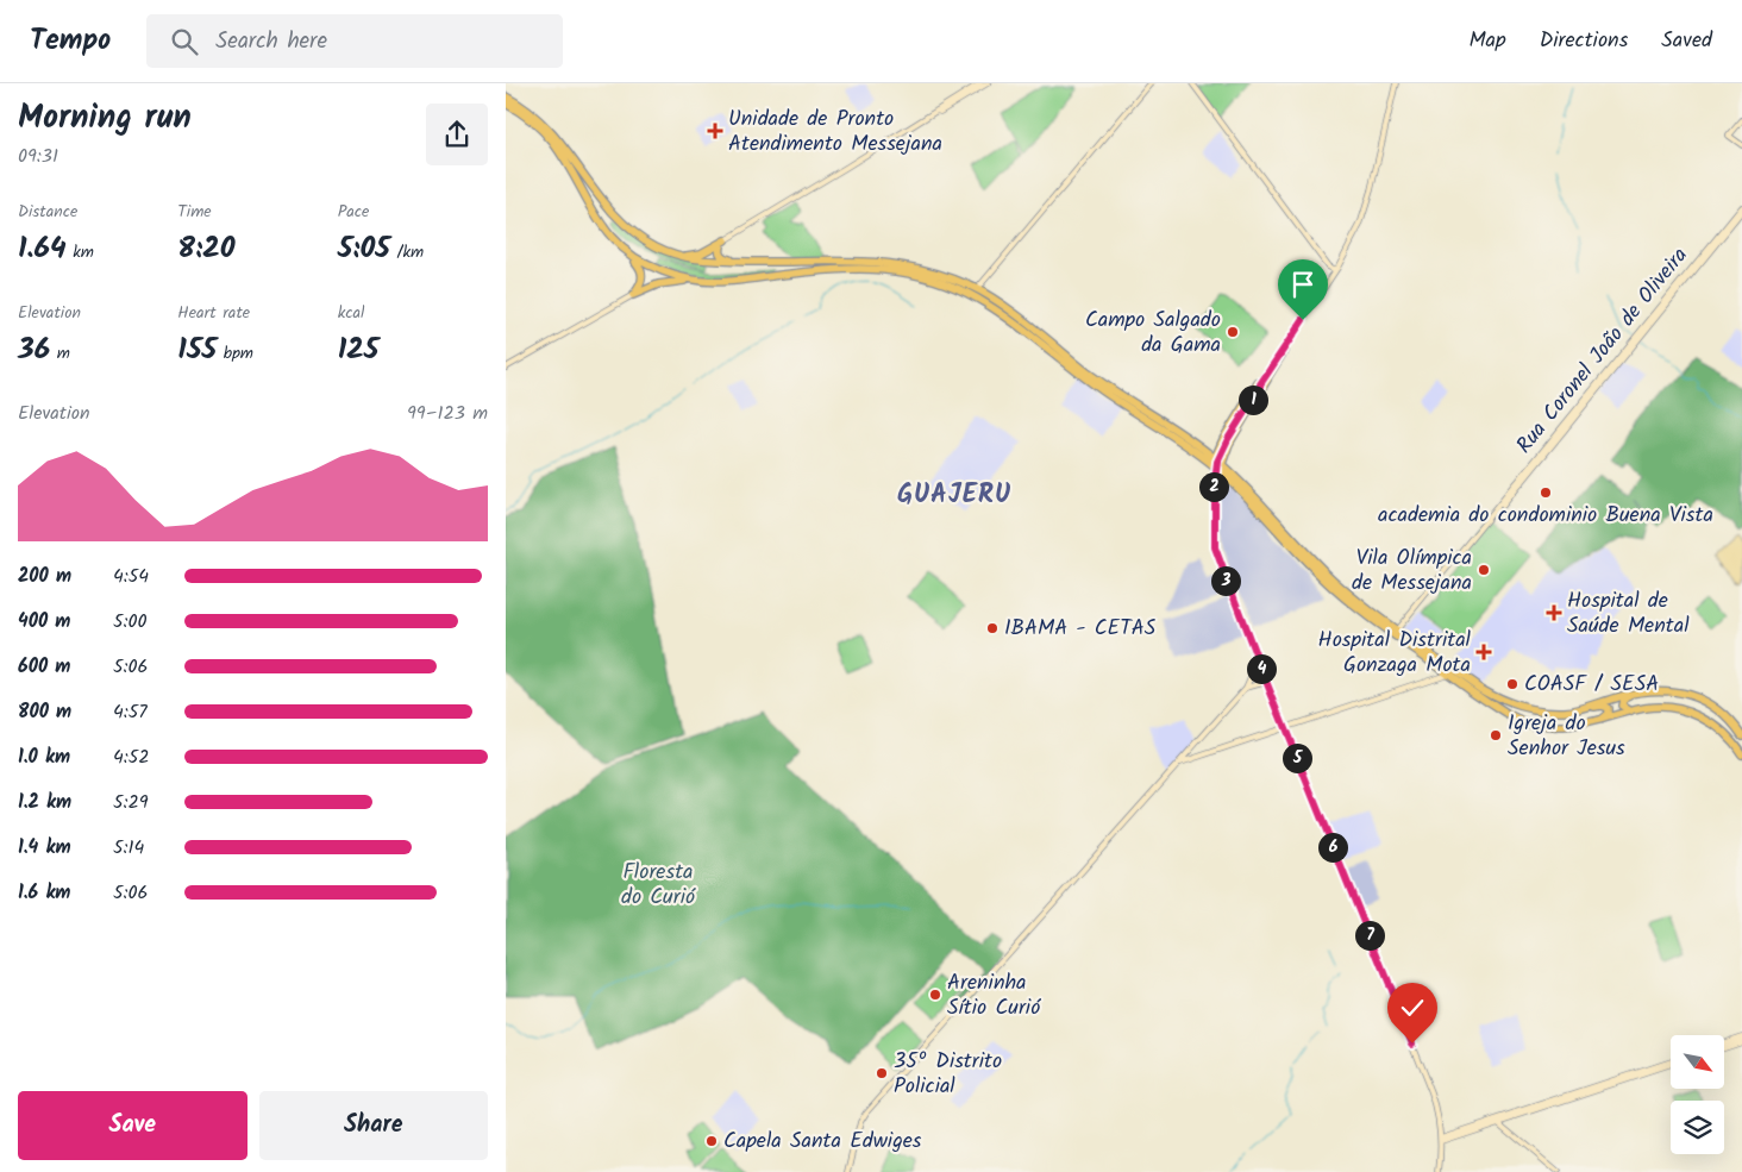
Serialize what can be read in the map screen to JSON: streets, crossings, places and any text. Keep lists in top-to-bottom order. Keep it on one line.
{"streets":{"street":["Rua Coronel João de Oliveira"]},"districts":["GUAJERU"],"parks":["Floresta do Curió"],"places":{"health":["Unidade de Pronto Atendimento Messejana","Hospital de Saúde Mental","Hospital Distrital Gonzaga Mota"],"other":["Campo Salgado da Gama","academia do condominio Buena Vista","Vila Olímpica de Messejana","IBAMA - CETAS","COASF / SESA","Igreja do Senhor Jesus","Areninha Sítio Curió","35º Distrito Policial","Capela Santa Edwiges"]},"north":"bottom right","page":{"header":"Tempo","search":"Search here","nav":["Map","Directions","Saved"],"heading":["Morning run","09:31"],"stats":[["Distance","1.64 km"],["Time","8:20"],["Pace","5:05 /km"],["Elevation","36 m"],["Heart rate","155 bpm"],["kcal","125"]],"pins":["1","2","3","4","5","6","7"],"chart":["Elevation","99–123 m"],"list":[{"name":"200 m","note":"4:54"},{"name":"400 m","note":"5:00"},{"name":"600 m","note":"5:06"},{"name":"800 m","note":"4:57"},{"name":"1.0 km","note":"4:52"},{"name":"1.2 km","note":"5:29"},{"name":"1.4 km","note":"5:14"},{"name":"1.6 km","note":"5:06"}],"buttons":["Save","Share"]}}
